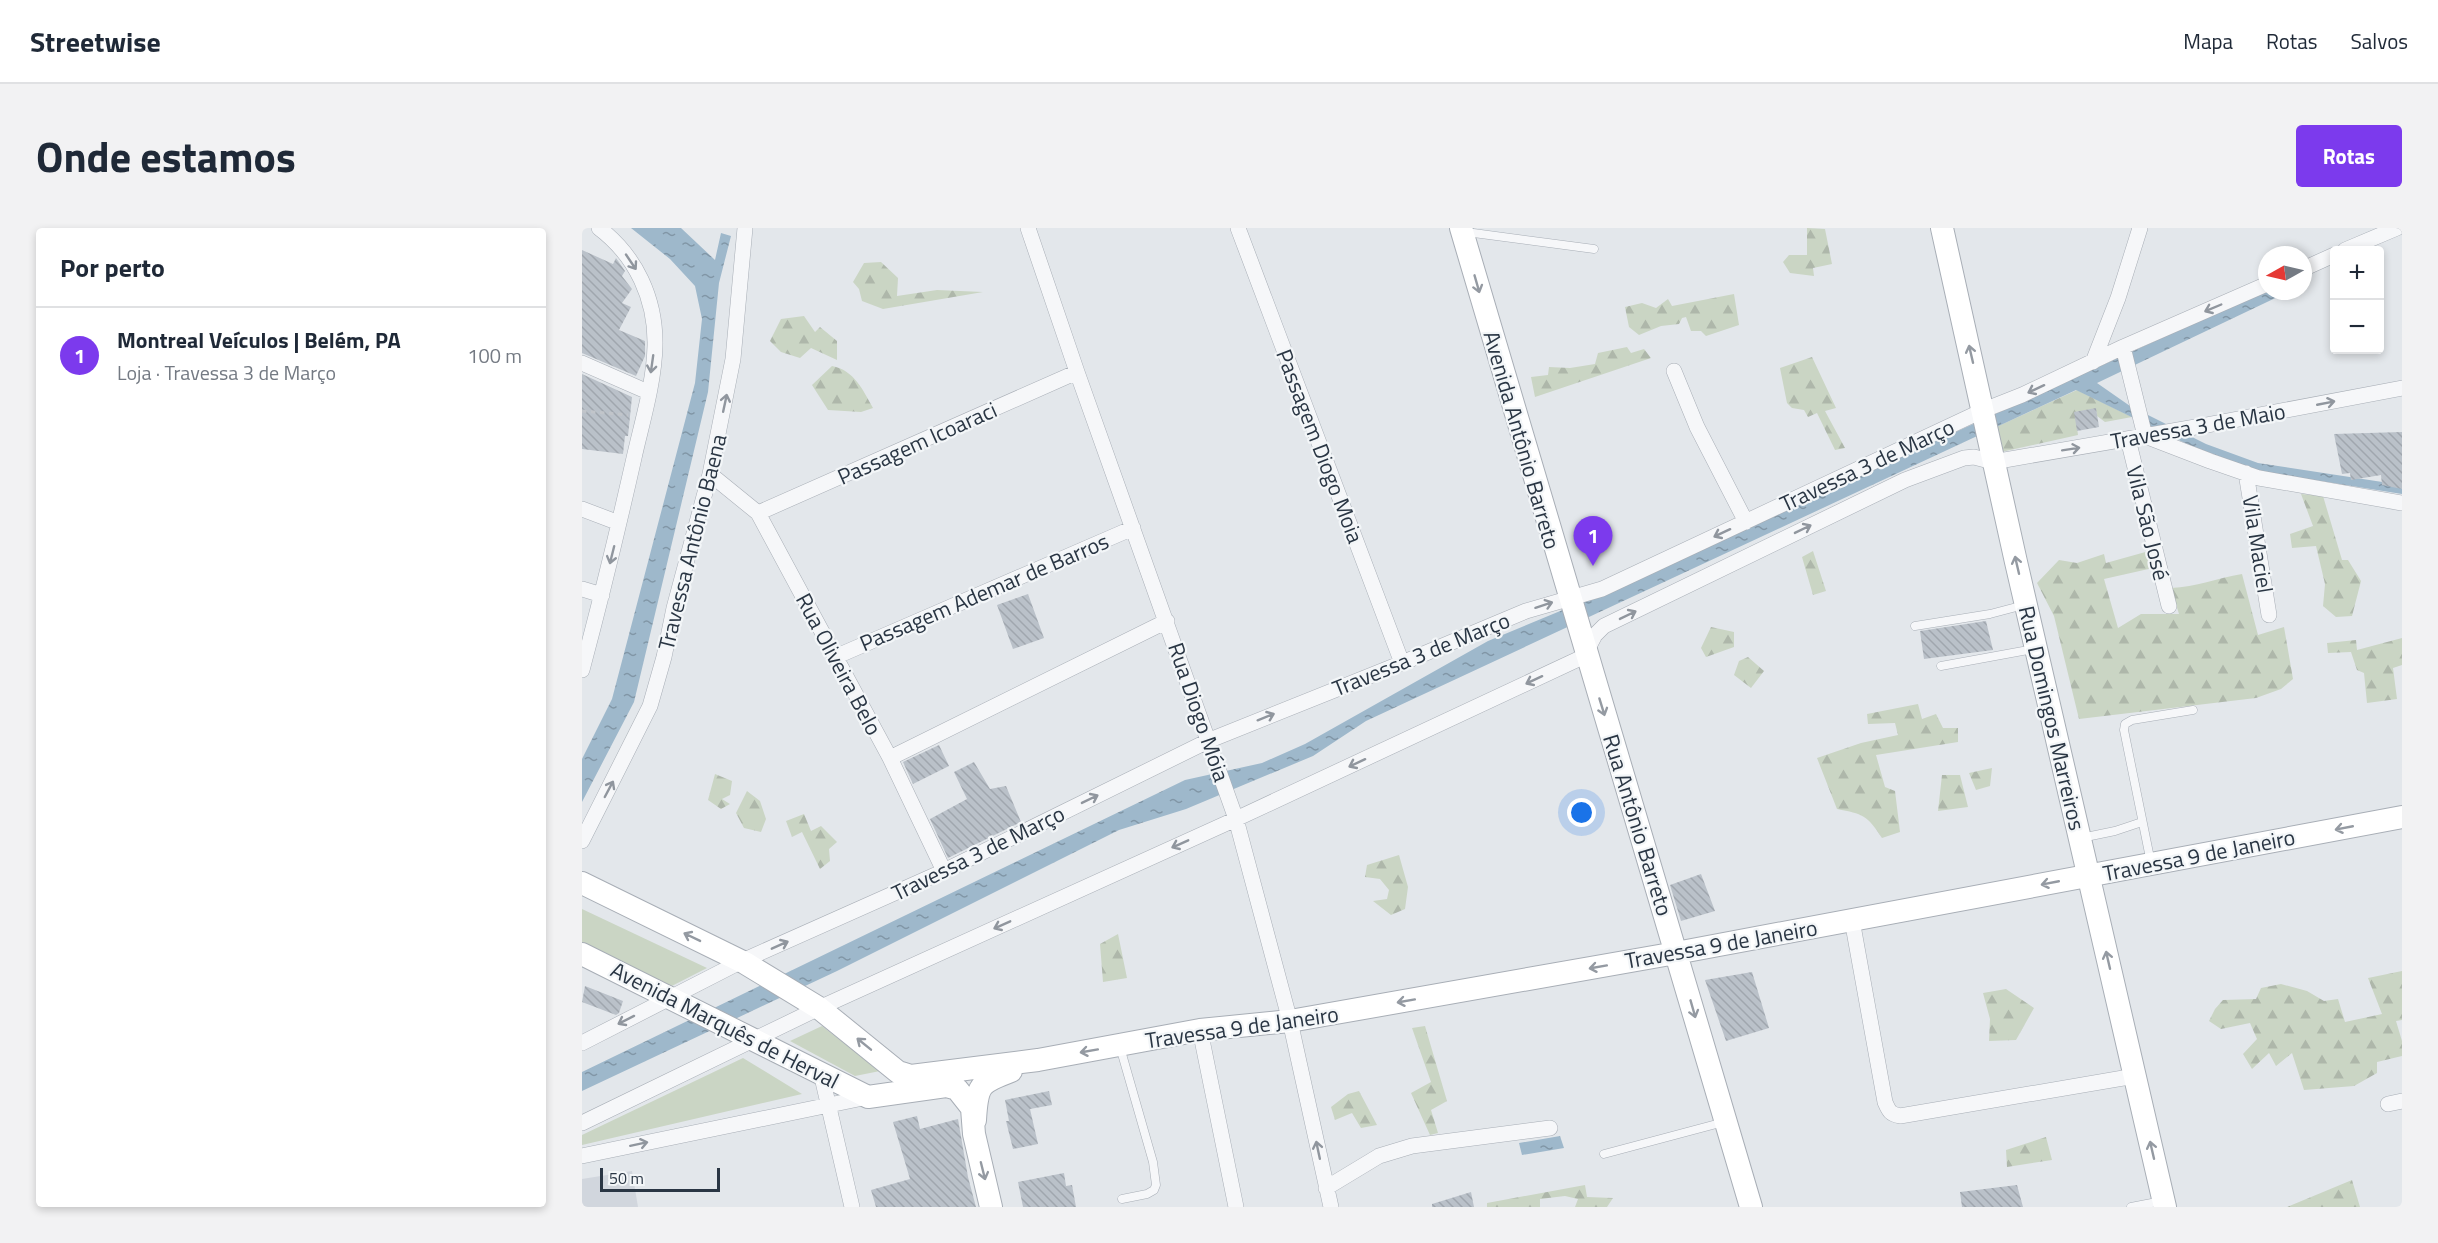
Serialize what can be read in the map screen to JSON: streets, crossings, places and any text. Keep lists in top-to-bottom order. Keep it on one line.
{"streets":{"main road":["Avenida Antônio Barreto","Rua Domingos Marreiros","Rua Antônio Barreto","Travessa 9 de Janeiro","Avenida Marquês de Herval"],"street":["Travessa 3 de Maio","Passagem Icoaraci","Passagem Diogo Moia","Travessa 3 de Março","Vila São José","Travessa Antônio Baena","Vila Maciel","Passagem Ademar de Barros","Rua Oliveira Belo","Rua Diogo Móia"]},"crossings":[["Travessa 3 de Maio","Travessa 3 de Março"],["Travessa 3 de Maio","Vila São José"],["Travessa 3 de Maio","Rua Domingos Marreiros"],["Avenida Antônio Barreto","Travessa 3 de Março"],["Avenida Antônio Barreto","Rua Antônio Barreto"],["Passagem Icoaraci","Rua Oliveira Belo"],["Passagem Icoaraci","Rua Diogo Móia"],["Passagem Diogo Moia","Travessa 3 de Março"],["Travessa 3 de Março","Rua Oliveira Belo"],["Travessa 3 de Março","Rua Diogo Móia"],["Travessa 3 de Março","Rua Domingos Marreiros"],["Travessa 3 de Março","Rua Antônio Barreto"],["Travessa 3 de Março","Avenida Marquês de Herval"],["Travessa Antônio Baena","Rua Oliveira Belo"],["Passagem Ademar de Barros","Rua Oliveira Belo"],["Passagem Ademar de Barros","Rua Diogo Móia"],["Rua Diogo Móia","Travessa 9 de Janeiro"],["Rua Domingos Marreiros","Travessa 9 de Janeiro"],["Rua Antônio Barreto","Travessa 9 de Janeiro"],["Travessa 9 de Janeiro","Avenida Marquês de Herval"]],"one_way":["Avenida Antônio Barreto","Rua Domingos Marreiros","Rua Antônio Barreto","Travessa 9 de Janeiro"],"scale_bar":"50 m","north":"left","page":{"header":"Streetwise","nav":["Mapa","Rotas","Salvos"],"title":"Onde estamos","buttons":"Rotas","heading":"Por perto","map_buttons":["+","−"],"list":[{"mark":"1","name":"Montreal Veículos | Belém, PA","note":"Loja · Travessa 3 de Março","value":"100 m"}],"pins":"1","scale":"50 m"}}
